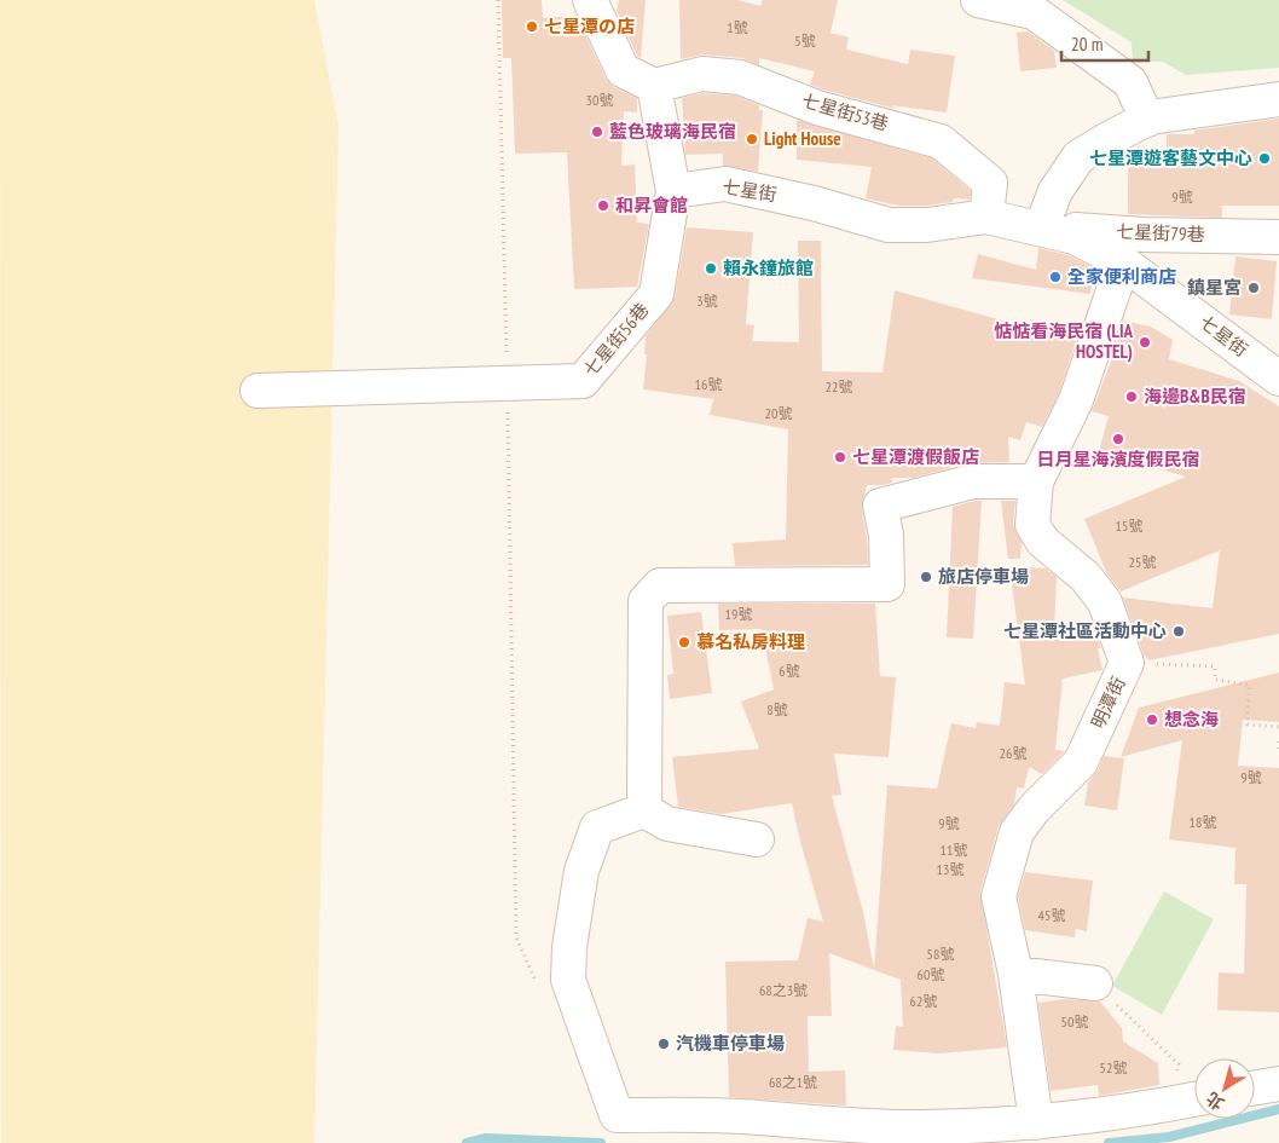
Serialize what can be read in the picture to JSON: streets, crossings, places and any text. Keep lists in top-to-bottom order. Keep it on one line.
{"streets":{"street":["七星街53巷","七星街","七星街79巷","七星街56巷","明潭街"]},"crossings":[["七星街53巷","七星街"],["七星街","七星街79巷"],["七星街","七星街56巷"],["七星街","明潭街"]],"places":["七星潭の店","藍色玻璃海民宿","Light House","七星潭遊客藝文中心","和昇會館","賴永鐘旅館","全家便利商店","鎮星宮","惦惦看海民宿 (LIA HOSTEL)","海邊B&B民宿","日月星海濱度假民宿","七星潭渡假飯店","旅店停車場","七星潭社區活動中心","慕名私房料理","想念海","汽機車停車場"],"house_numbers":["1號","5號","30號","9號","3號","16號","22號","20號","15號","25號","19號","6號","8號","26號","9號","18號","9號","11號","13號","45號","58號","60號","68之3號","62號","50號","52號","68之1號"],"scale_bar":"20 m","north":"bottom left"}
